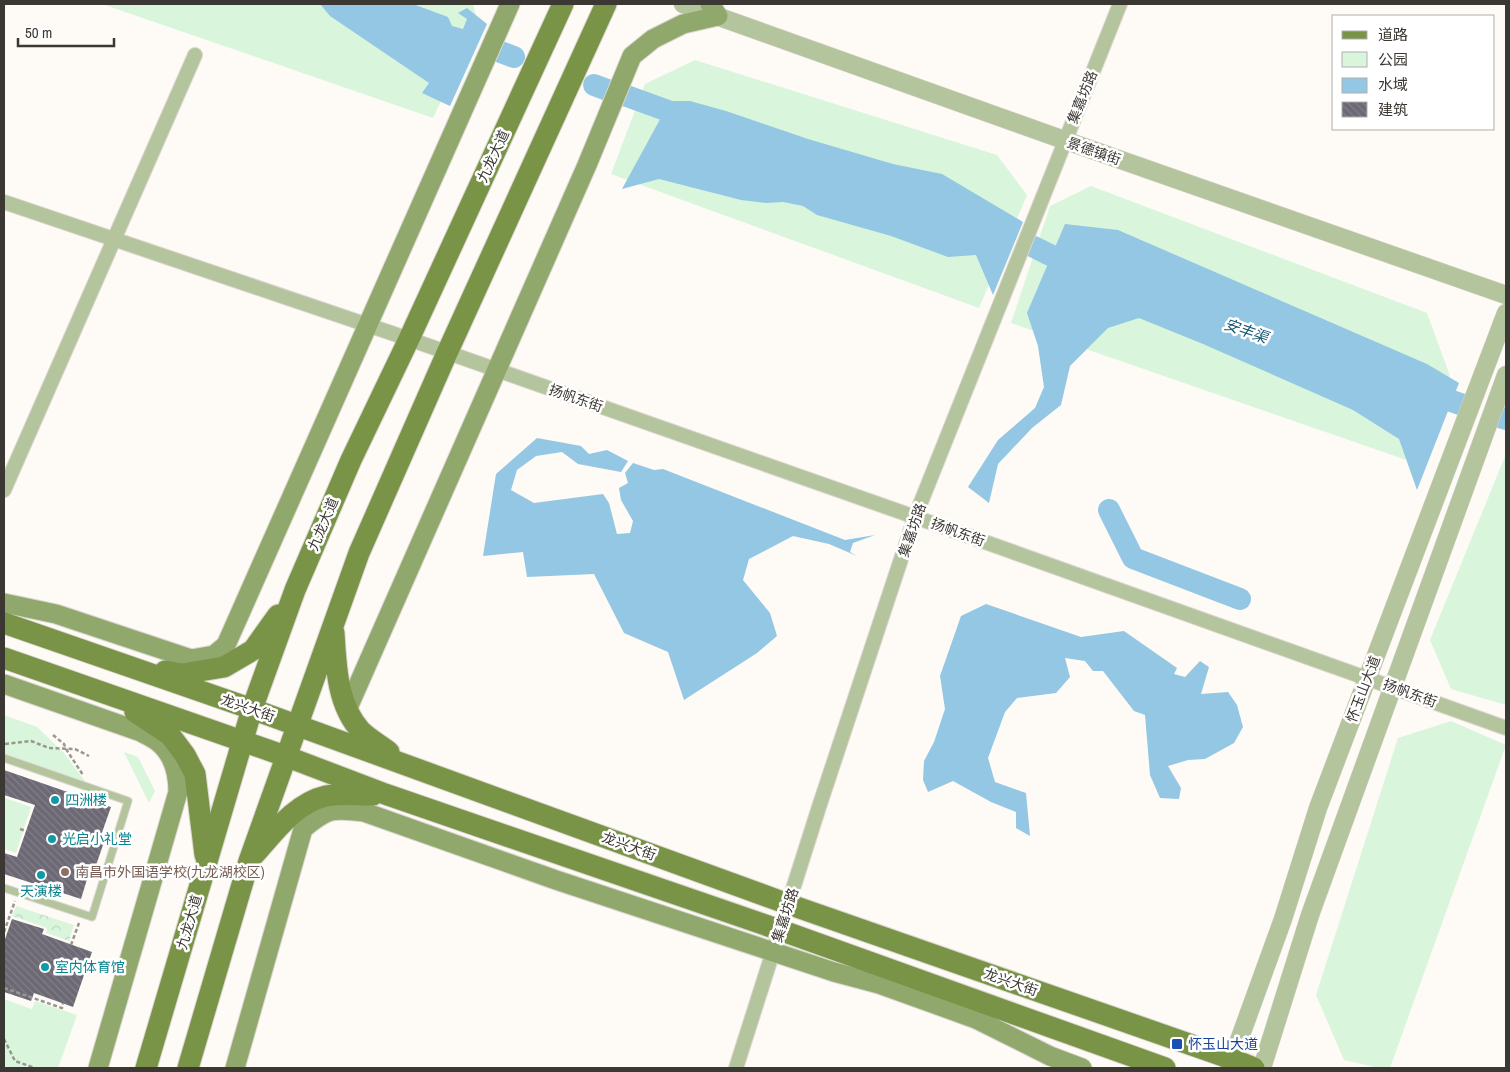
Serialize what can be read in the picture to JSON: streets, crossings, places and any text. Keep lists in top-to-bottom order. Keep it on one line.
{"streets":{"main road":["九龙大道","龙兴大街"],"street":["集嘉坊路","景德镇街","扬帆东街","怀玉山大道"]},"crossings":[["集嘉坊路","景德镇街"],["集嘉坊路","扬帆东街"],["集嘉坊路","龙兴大街"],["九龙大道","扬帆东街"],["九龙大道","龙兴大街"],["扬帆东街","怀玉山大道"],["怀玉山大道","龙兴大街"]],"water":["安丰渠"],"places":{"other":["四洲楼","光启小礼堂","南昌市外国语学校(九龙湖校区)","天演楼","室内体育馆"],"transit":["怀玉山大道"]},"legend":["道路","公园","水域","建筑"],"scale_bar":"50 m"}
